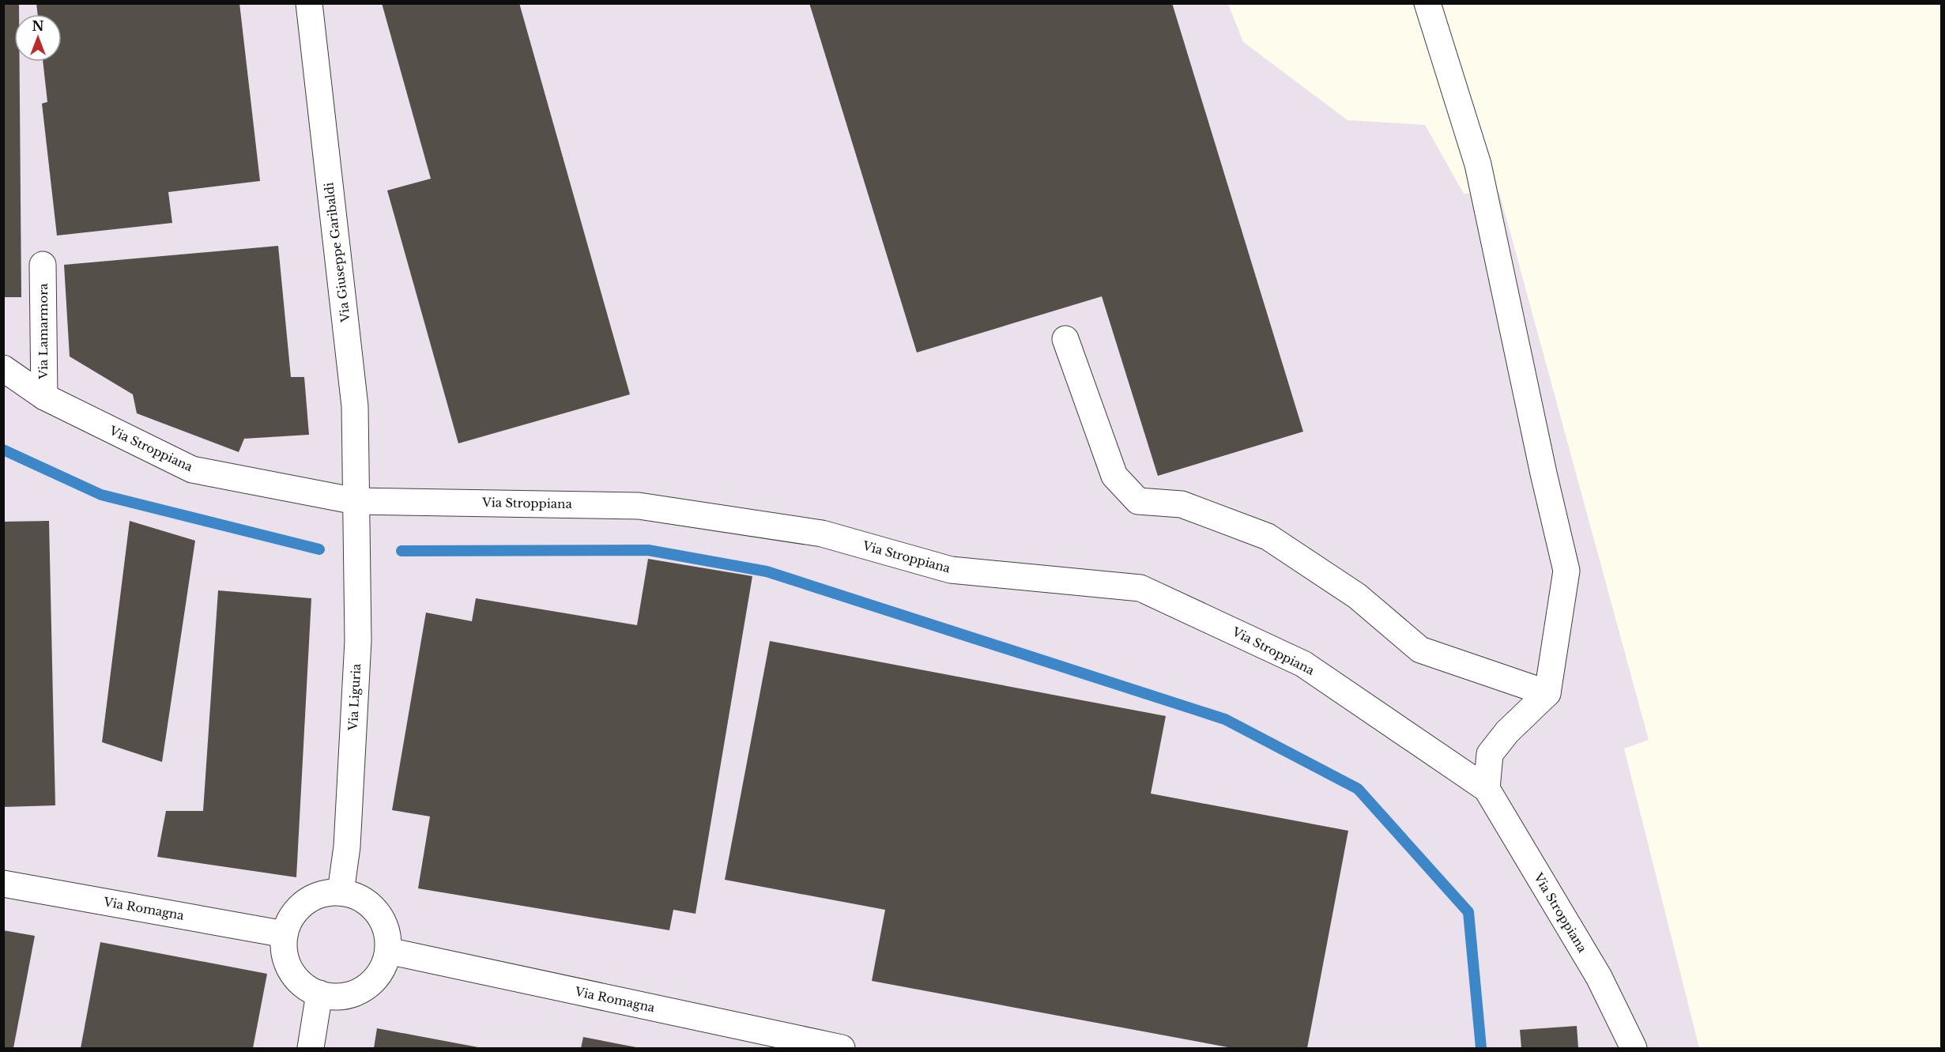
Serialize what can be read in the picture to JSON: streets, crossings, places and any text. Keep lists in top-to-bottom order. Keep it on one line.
{"streets":{"street":["Via Giuseppe Garibaldi","Via Lamarmora","Via Stroppiana","Via Liguria","Via Romagna"]},"crossings":[["Via Giuseppe Garibaldi","Via Stroppiana"],["Via Giuseppe Garibaldi","Via Liguria"],["Via Lamarmora","Via Stroppiana"],["Via Stroppiana","Via Liguria"],["Via Liguria","Via Romagna"]],"north":"top"}
